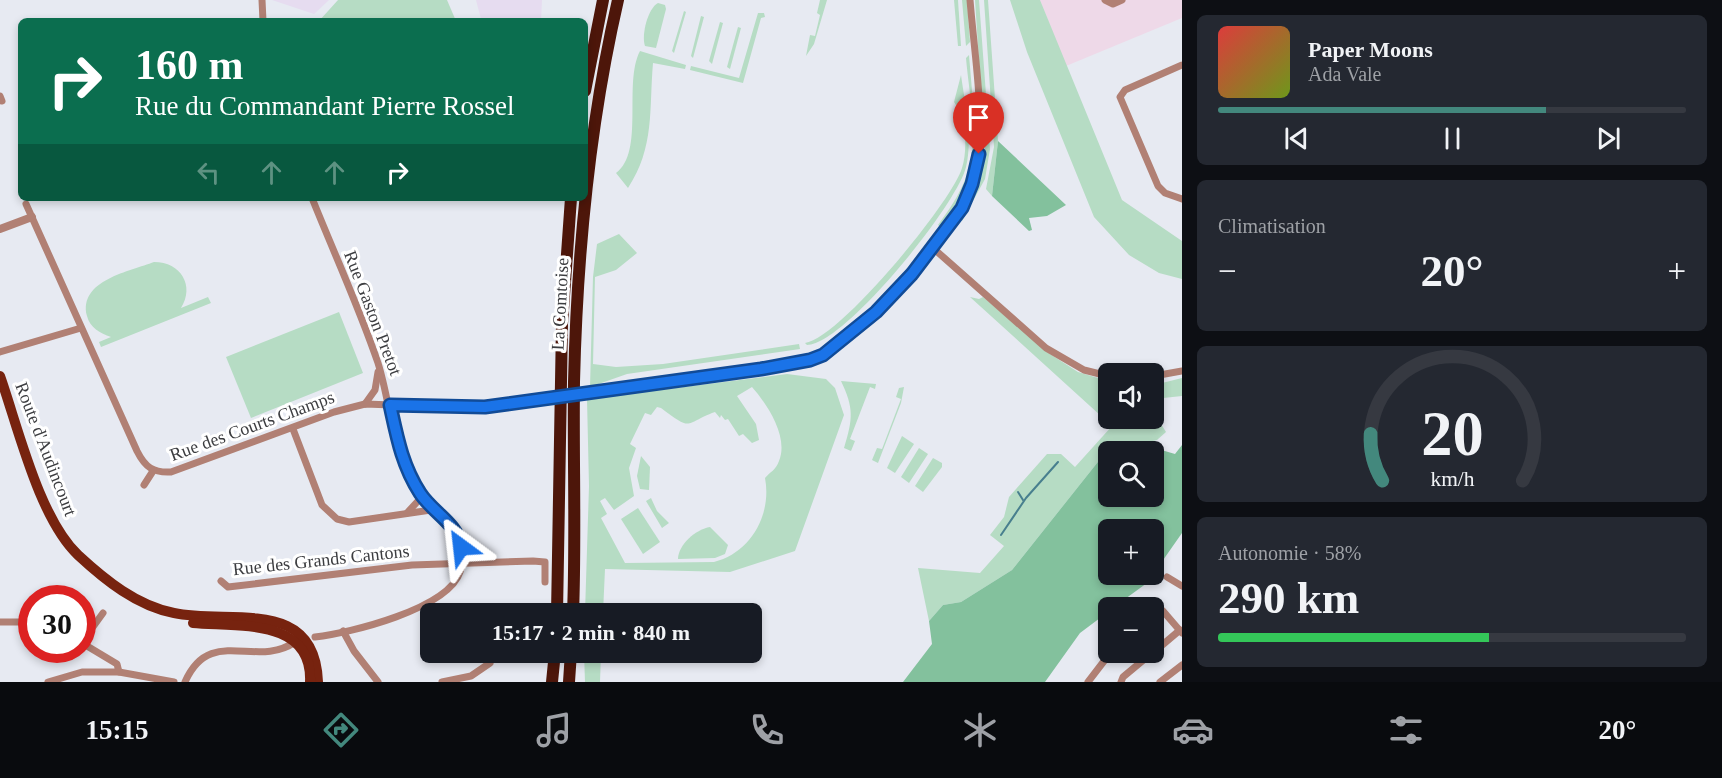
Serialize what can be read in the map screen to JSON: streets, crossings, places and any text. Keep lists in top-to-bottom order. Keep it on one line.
{"streets":{"highway":["La Comtoise"],"main road":["Route d'Audincourt"],"street":["Rue Gaston Pretot","Rue des Courts Champs","Rue des Grands Cantons"]},"crossings":[["Rue Gaston Pretot","Rue des Courts Champs"],["Rue Gaston Pretot","Rue des Grands Cantons"]],"page":{"turn":["160 m","Rue du Commandant Pierre Rossel"],"song":["Paper Moons","Ada Vale"],"tile":["Climatisation",["Autonomie · 58%","290 km"]],"heat":["−","20°","+"],"map_buttons":["+","−"],"limit":"30","trip":"15:17 · 2 min · 840 m","tabs":["15:15","20°"],"gauge":["20","km/h"]}}
